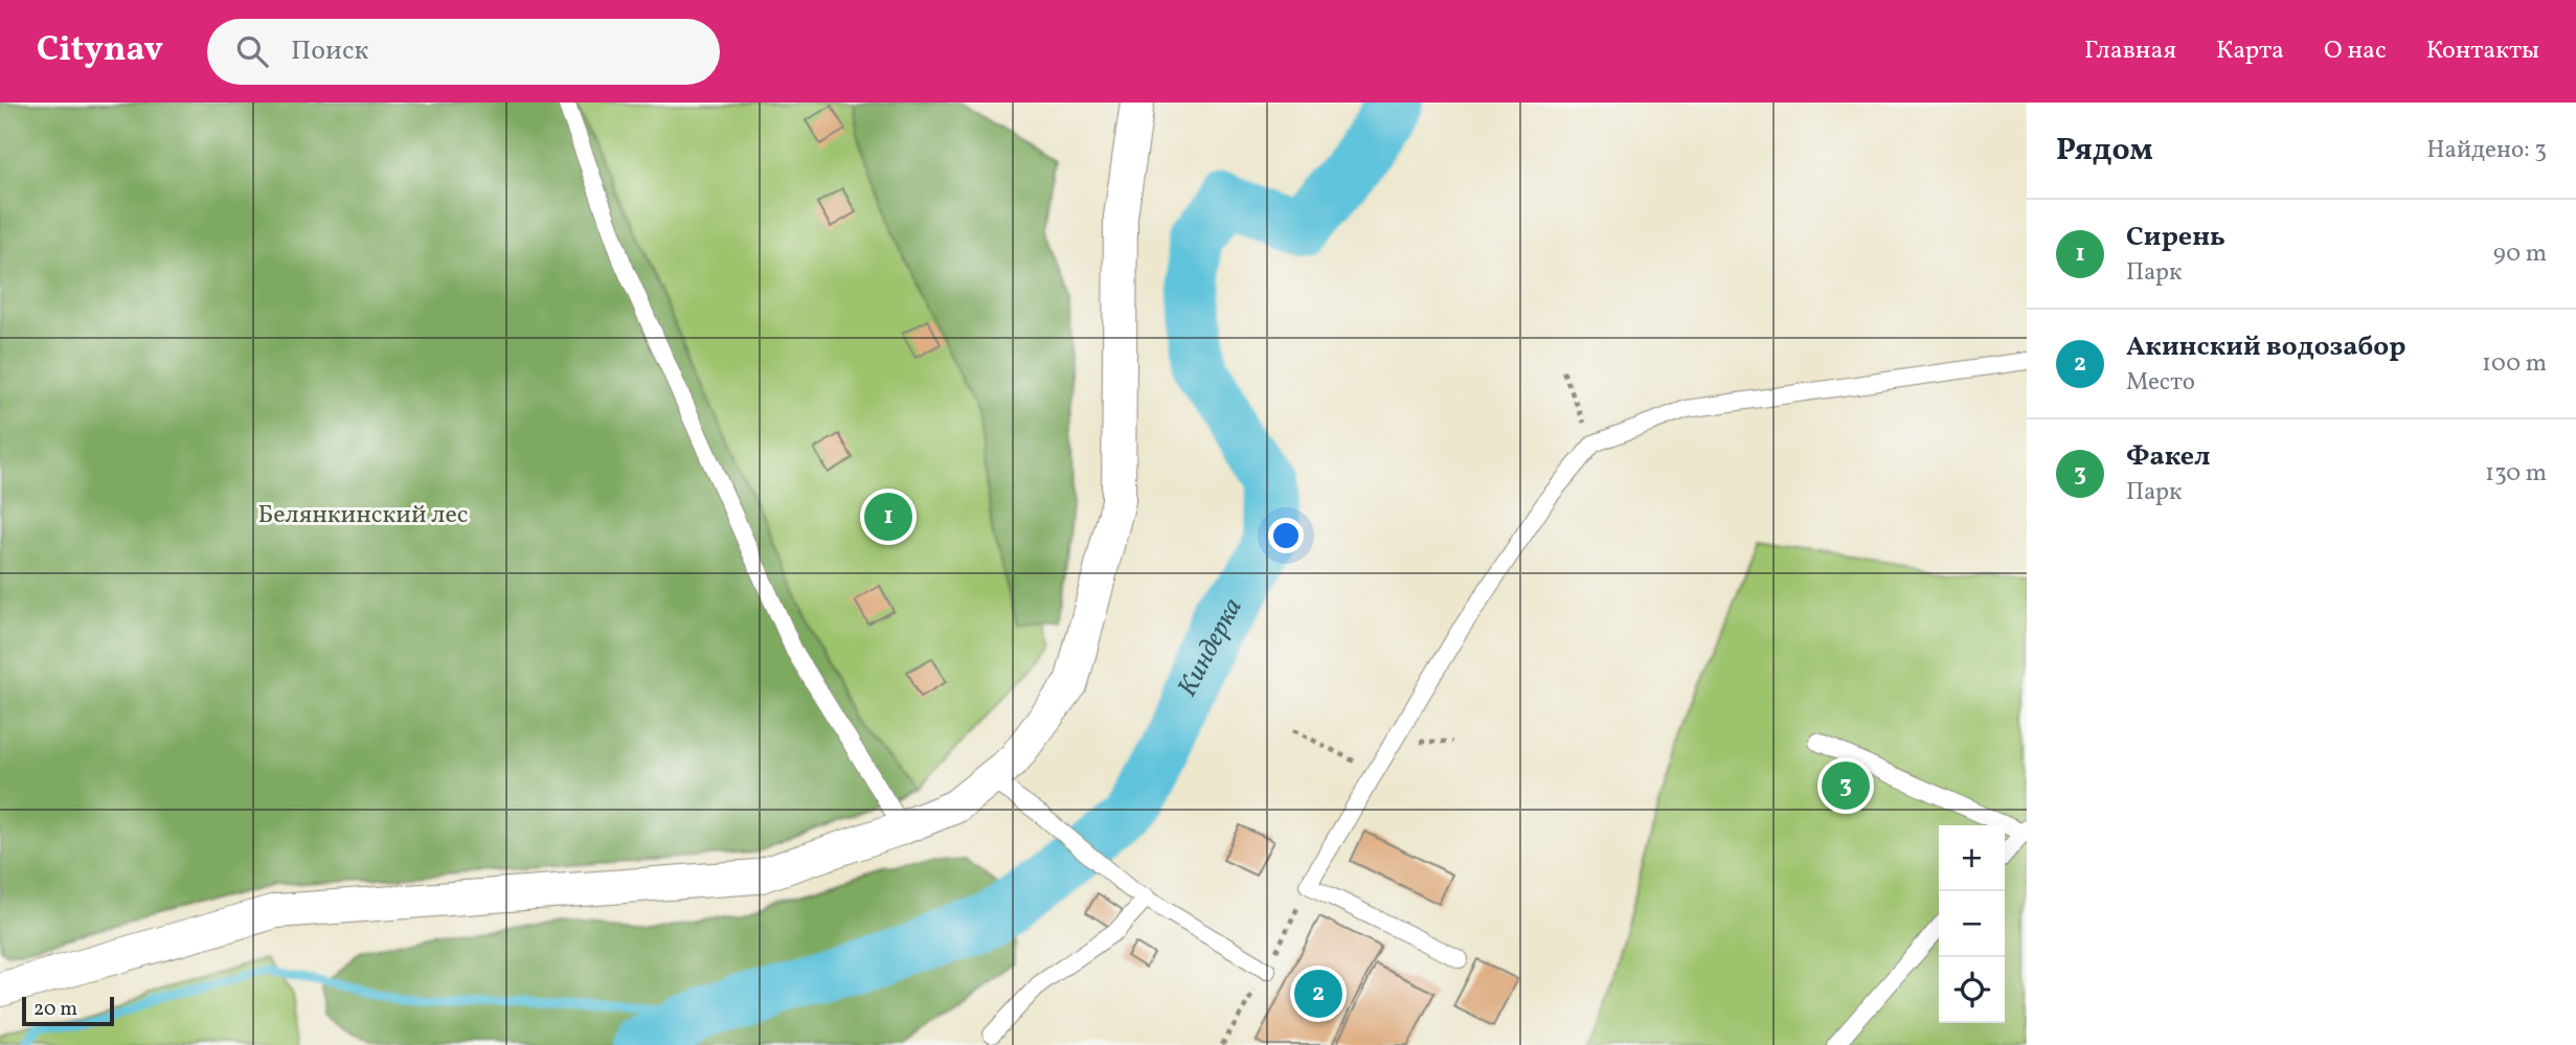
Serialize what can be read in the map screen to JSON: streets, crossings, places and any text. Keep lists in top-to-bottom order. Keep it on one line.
{"water":["Киндерка"],"parks":["Белянкинский лес"],"scale_bar":"20 m","page":{"header":"Citynav","search":"Поиск","nav":["Главная","Карта","О нас","Контакты"],"heading":["Рядом","Найдено: 3"],"list":[{"mark":"1","name":"Сирень","note":"Парк","value":"90 m"},{"mark":"2","name":"Акинский водозабор","note":"Место","value":"100 m"},{"mark":"3","name":"Факел","note":"Парк","value":"130 m"}],"pins":["1","3","2"],"map_buttons":["+","−"],"scale":"20 m"}}
